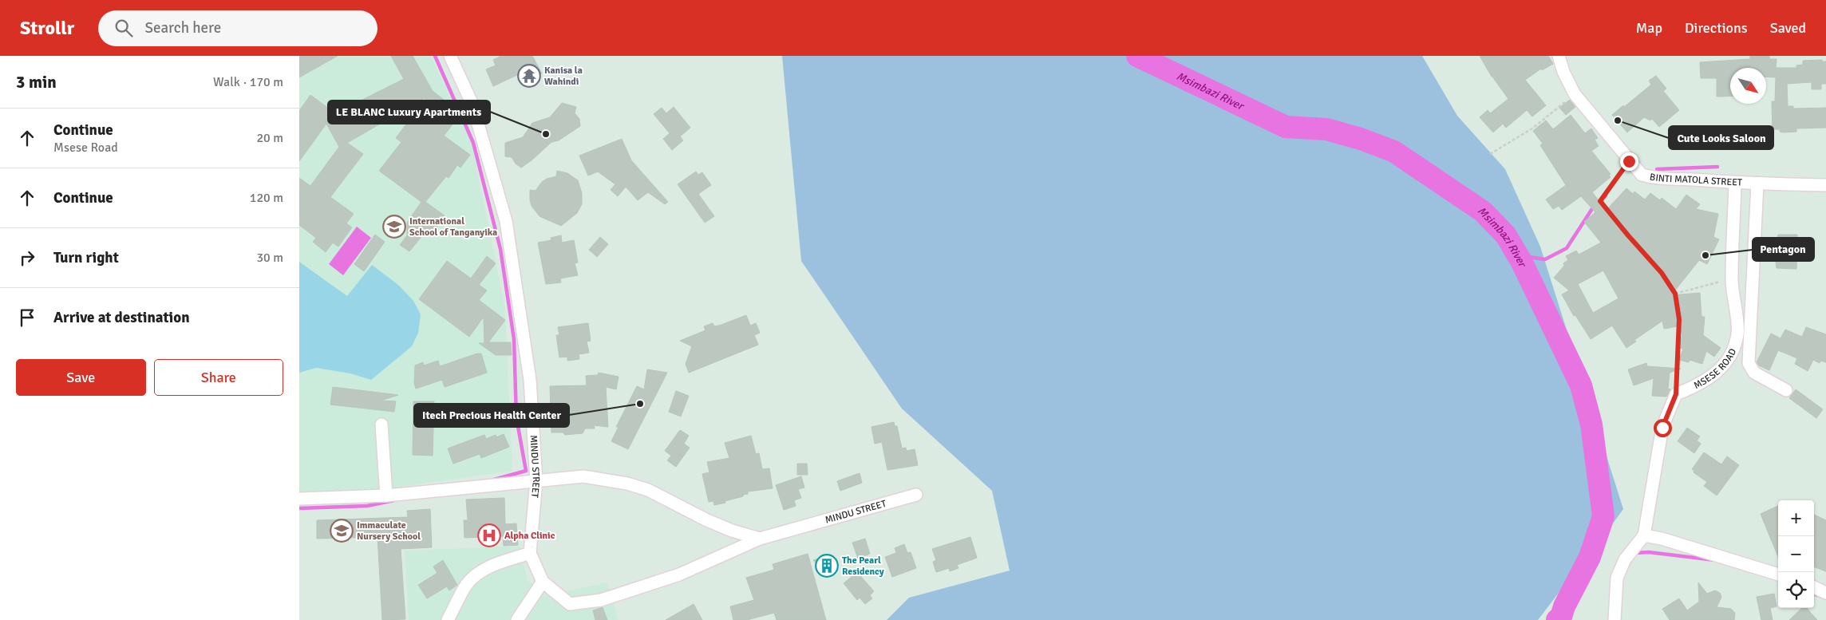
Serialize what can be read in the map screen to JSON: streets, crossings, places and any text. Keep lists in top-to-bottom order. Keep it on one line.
{"streets":{"street":["BINTI MATOLA STREET","MSESE ROAD","MINDU STREET"]},"crossings":[["BINTI MATOLA STREET","MSESE ROAD"]],"water":["Msimbazi River"],"places":{"temple":["Kanisa la Wahindi"],"other":["Cute Looks Saloon","LE BLANC Luxury Apartments","Pentagon","Itech Precious Health Center"],"school or university":["International School of Tanganyika","Immaculate Nursery School"],"hospital":["Alpha Clinic"],"building":["The Pearl Residency"]},"north":"bottom right","page":{"header":"Strollr","search":"Search here","nav":["Map","Directions","Saved"],"heading":["3 min","Walk · 170 m"],"list":[["Continue","Msese Road","20 m"],["Continue","120 m"],["Turn right","30 m"],"Arrive at destination"],"buttons":["Save","Share"],"map_buttons":["+","−"]}}
